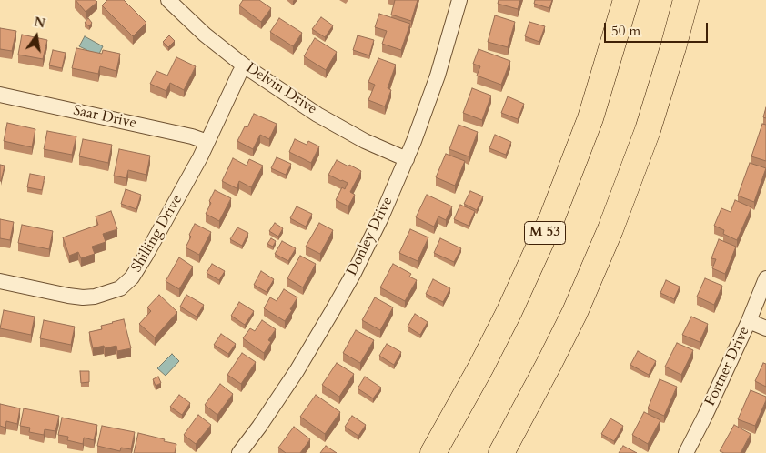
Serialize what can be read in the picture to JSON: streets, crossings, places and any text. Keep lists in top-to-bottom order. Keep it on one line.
{"streets":{"highway":["M 53"],"street":["Delvin Drive","Saar Drive","Shilling Drive","Donley Drive","Fortner Drive"]},"crossings":[["Delvin Drive","Shilling Drive"],["Delvin Drive","Donley Drive"],["Saar Drive","Shilling Drive"]],"scale_bar":"50 m","north":"top"}
